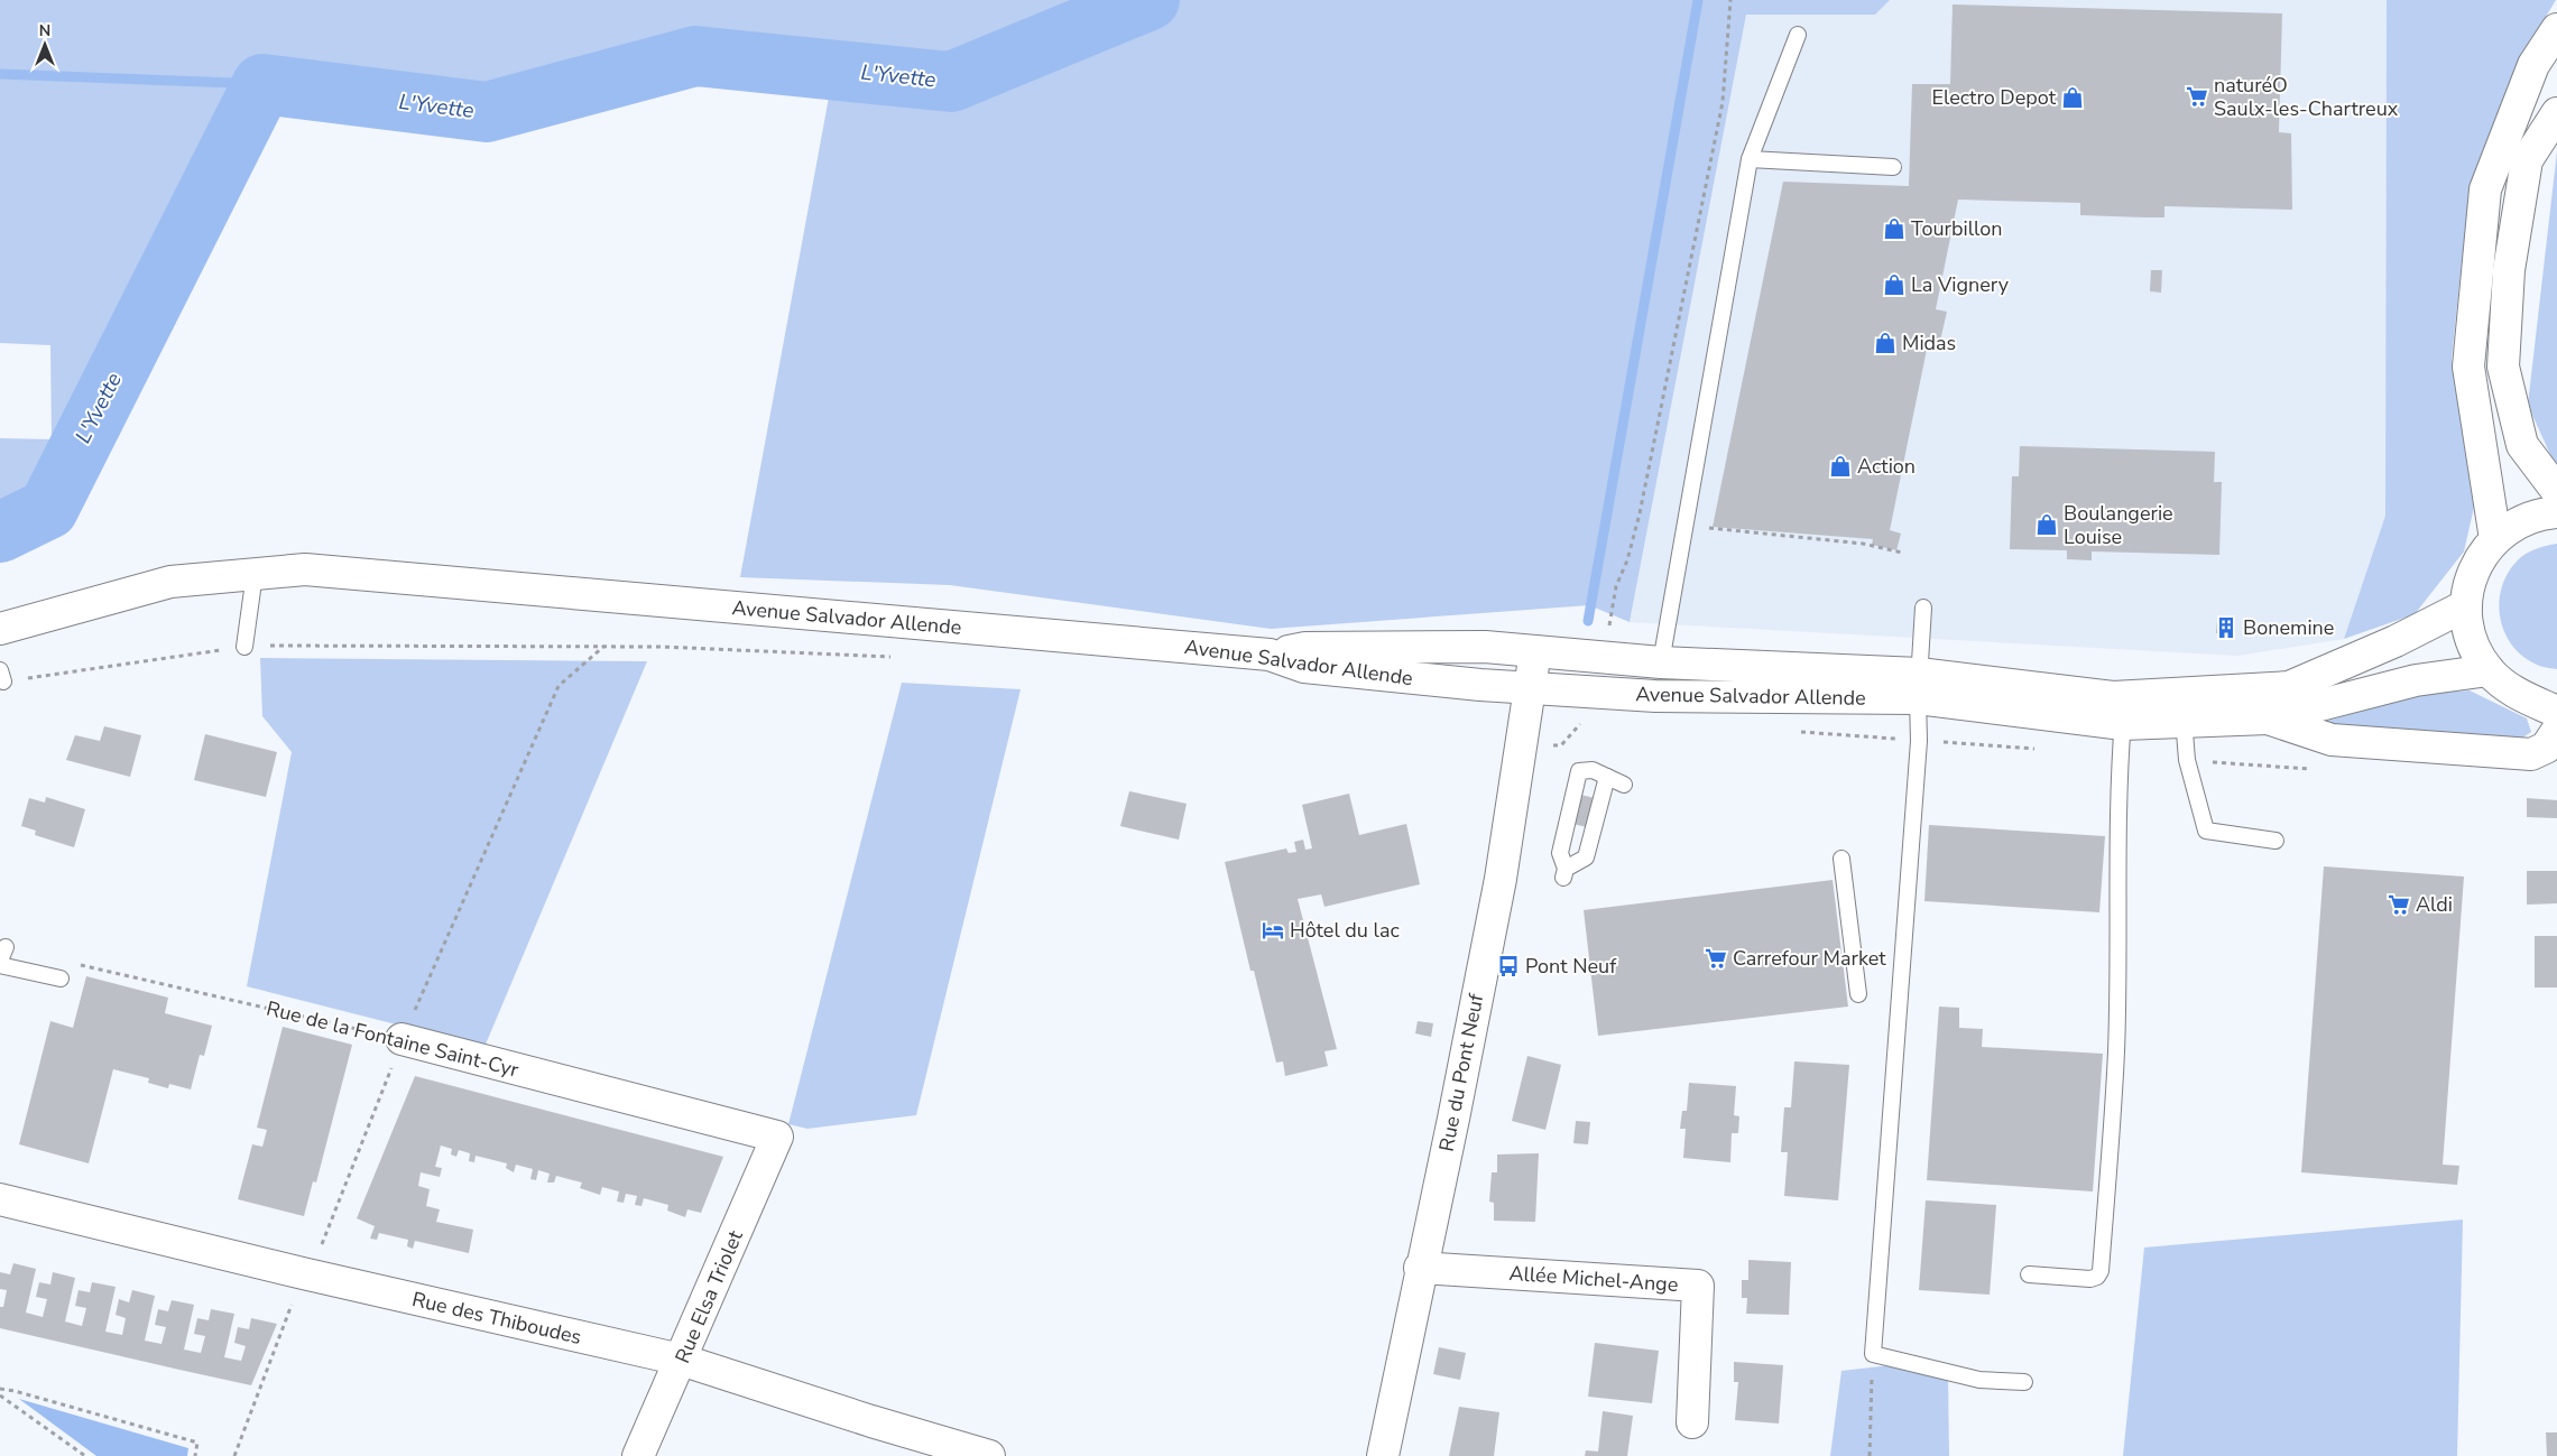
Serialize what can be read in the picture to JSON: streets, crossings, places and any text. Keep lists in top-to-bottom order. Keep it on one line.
{"streets":{"main road":["Avenue Salvador Allende","Rue de la Fontaine Saint-Cyr","Rue du Pont Neuf","Allée Michel-Ange","Rue Elsa Triolet","Rue des Thiboudes"]},"crossings":[["Avenue Salvador Allende","Rue du Pont Neuf"],["Rue de la Fontaine Saint-Cyr","Rue Elsa Triolet"],["Rue du Pont Neuf","Allée Michel-Ange"],["Rue Elsa Triolet","Rue des Thiboudes"]],"water":["L'Yvette"],"places":{"supermarket":["naturéO Saulx-les-Chartreux","Aldi","Carrefour Market"],"shop":["Electro Depot","Tourbillon","La Vignery","Midas","Action","Boulangerie Louise"],"building":["Bonemine"],"hotel":["Hôtel du lac"],"bus stop":["Pont Neuf"]},"north":"top"}
